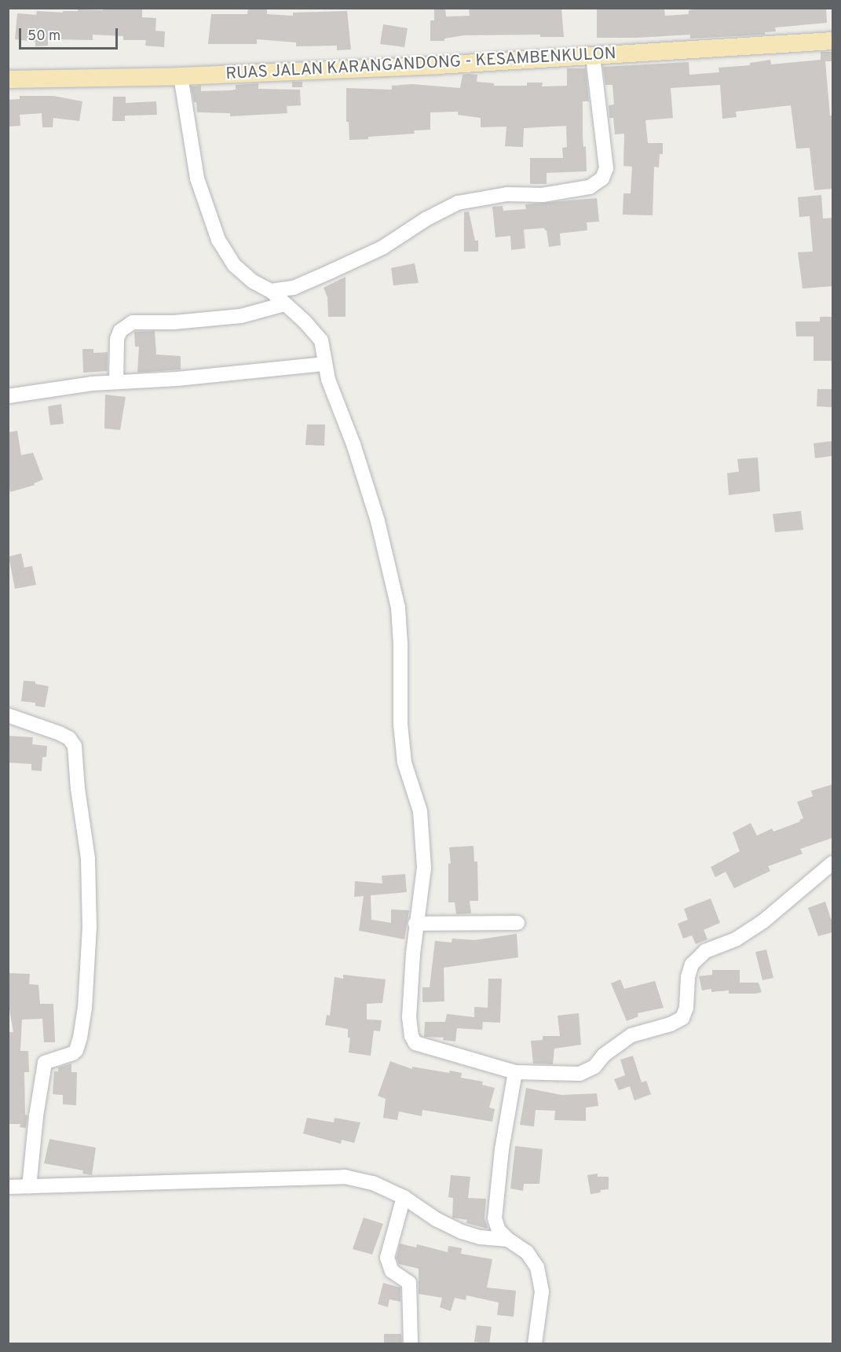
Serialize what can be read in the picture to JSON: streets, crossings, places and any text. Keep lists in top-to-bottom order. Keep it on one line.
{"streets":{"main road":["RUAS JALAN KARANGANDONG - KESAMBENKULON"]},"scale_bar":"50 m"}
